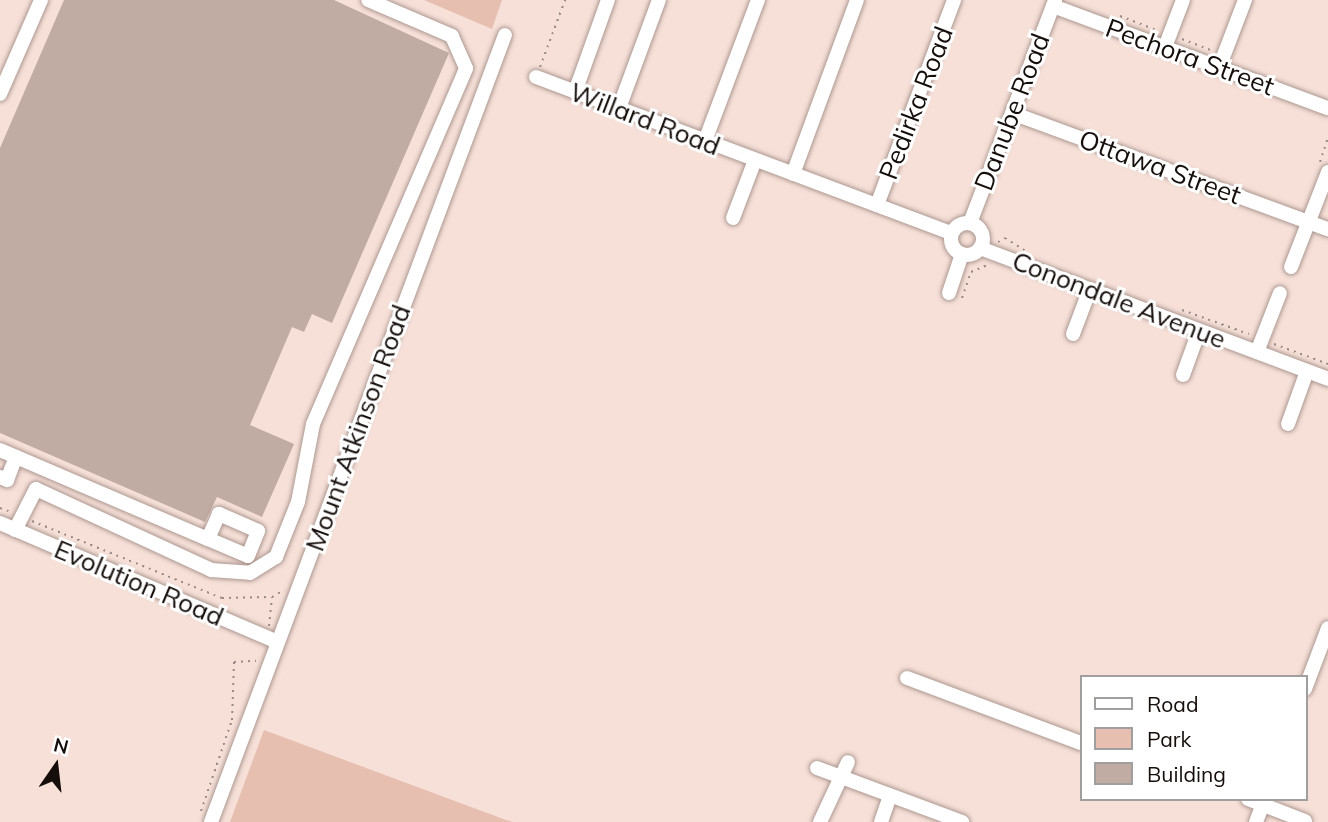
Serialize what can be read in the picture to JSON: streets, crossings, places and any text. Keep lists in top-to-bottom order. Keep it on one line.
{"streets":{"street":["Pechora Street","Pedirka Road","Danube Road","Willard Road","Ottawa Street","Conondale Avenue","Mount Atkinson Road","Evolution Road"]},"crossings":[["Pechora Street","Danube Road"],["Pedirka Road","Willard Road"],["Danube Road","Willard Road"],["Danube Road","Ottawa Street"],["Danube Road","Conondale Avenue"],["Willard Road","Conondale Avenue"],["Mount Atkinson Road","Evolution Road"]],"legend":["Road","Park","Building"],"north":"top"}
